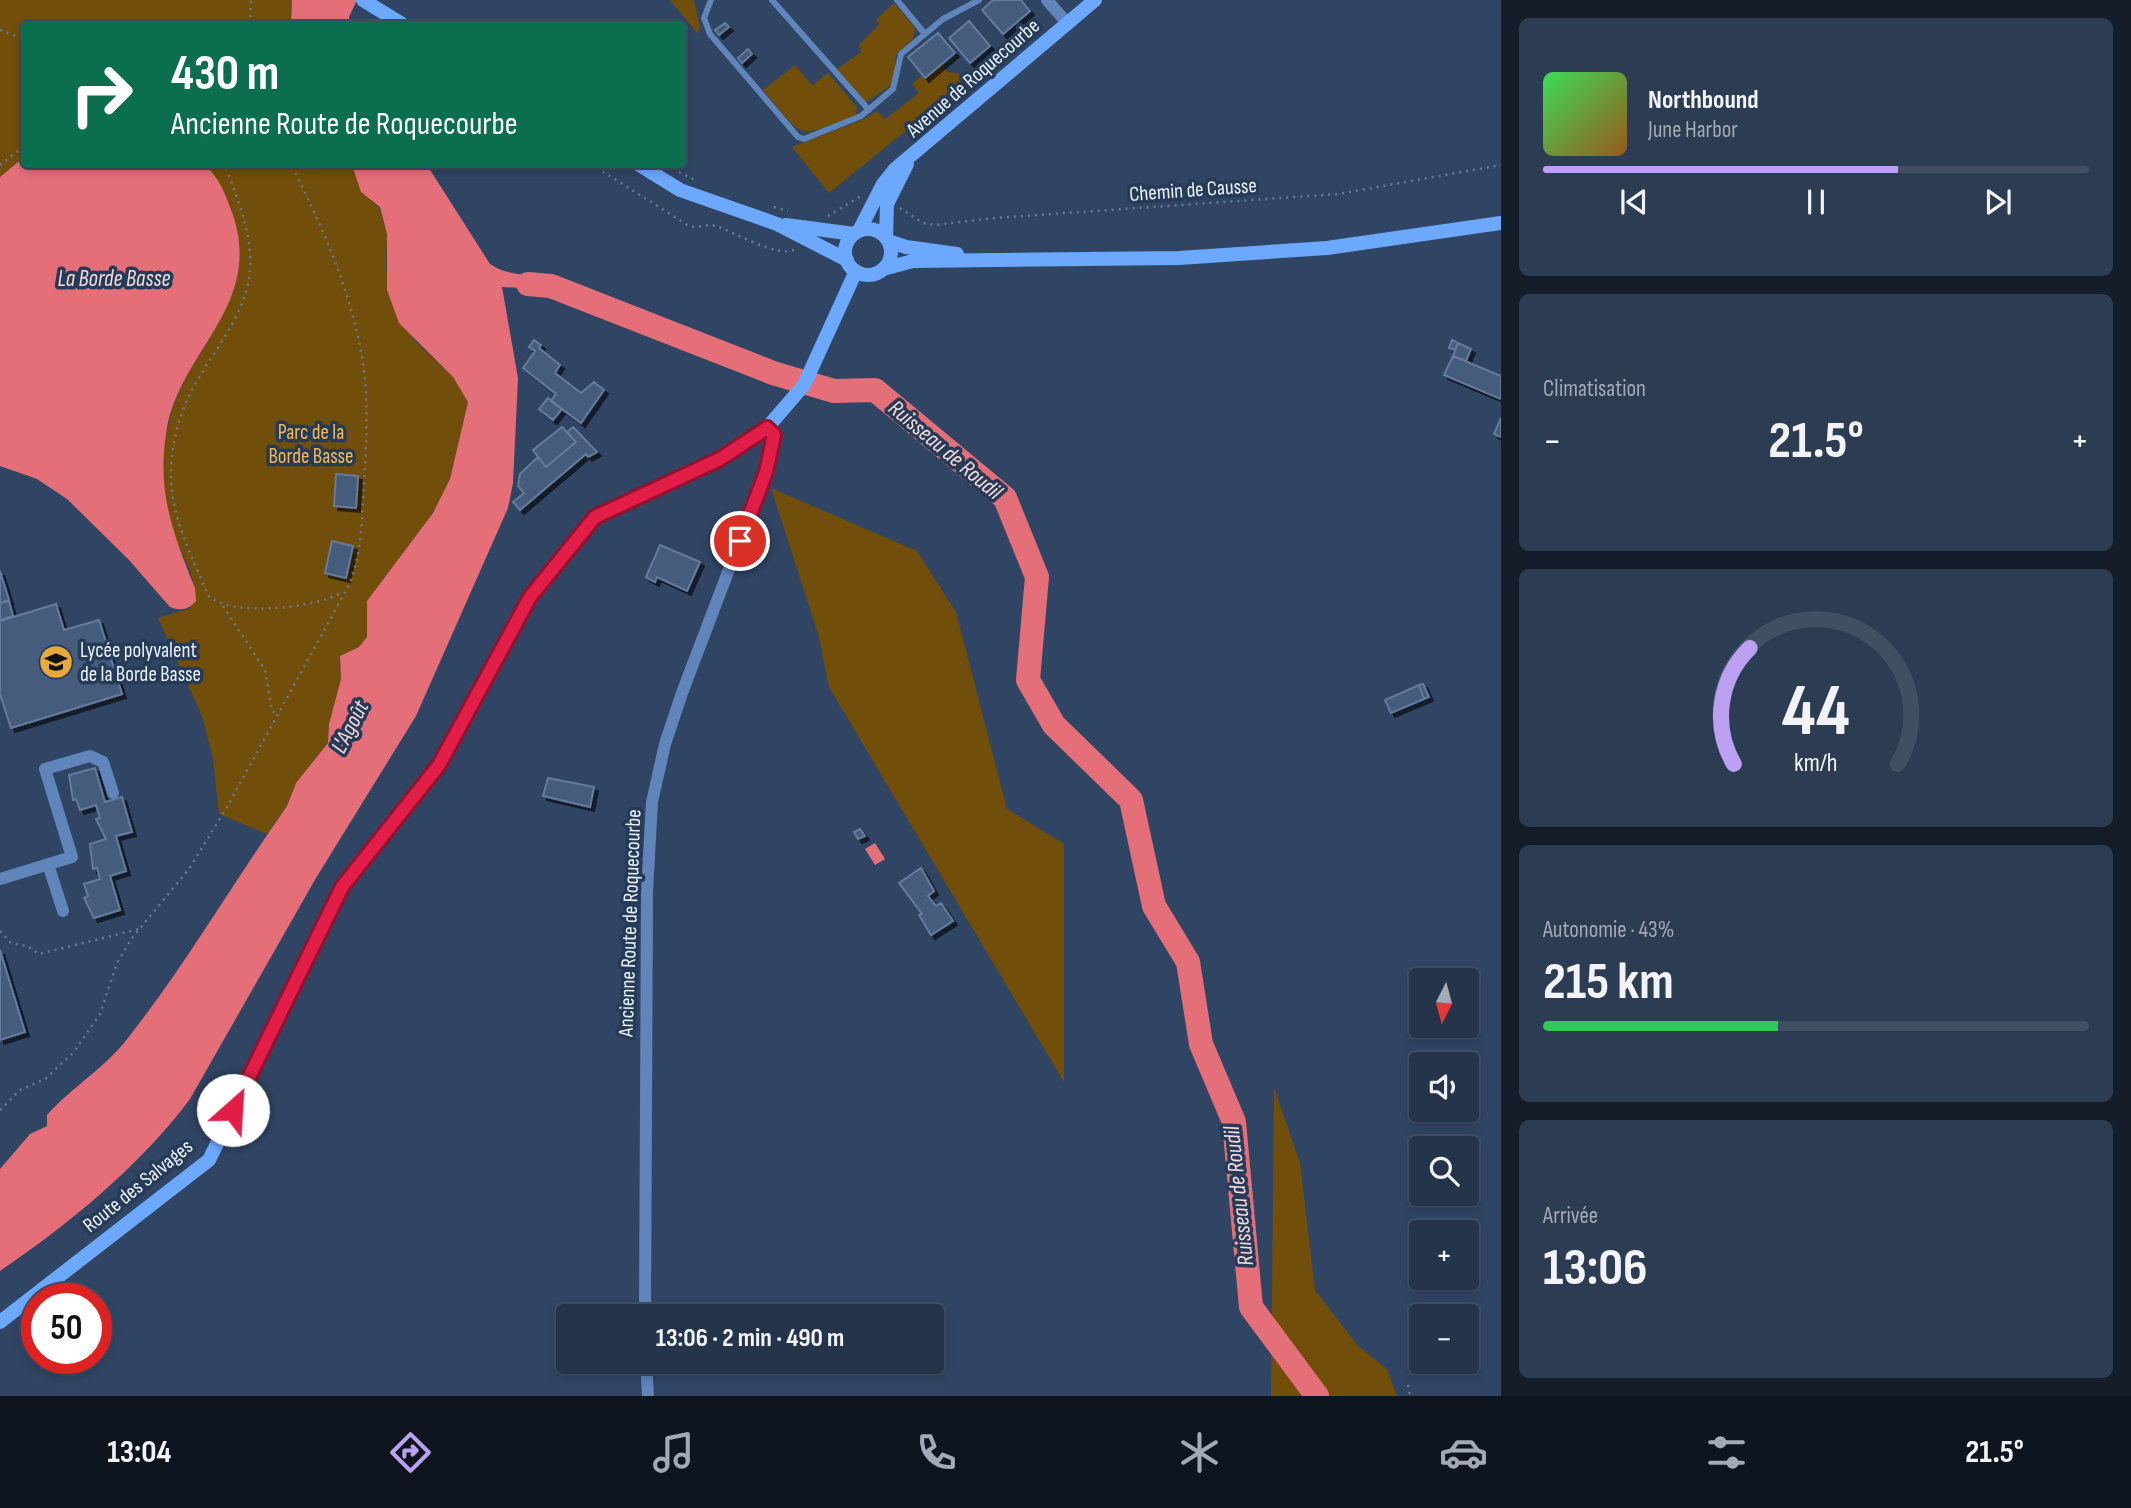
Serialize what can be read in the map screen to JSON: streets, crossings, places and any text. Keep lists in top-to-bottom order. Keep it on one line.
{"streets":{"main road":["Avenue de Roquecourbe","Route des Salvages"],"street":["Ancienne Route de Roquecourbe"],"path":["Chemin de Causse"]},"crossings":[["Avenue de Roquecourbe","Route des Salvages"],["Ancienne Route de Roquecourbe","Route des Salvages"]],"water":["La Borde Basse","Ruisseau de Roudil","L'Agoût"],"parks":["Parc de la Borde Basse"],"places":{"school or university":["Lycée polyvalent de la Borde Basse"]},"north":"bottom","page":{"turn":["430 m","Ancienne Route de Roquecourbe"],"song":["Northbound","June Harbor"],"tile":["Climatisation",["Autonomie · 43%","215 km"],["Arrivée","13:06"]],"heat":["−","21.5°","+"],"map_buttons":["+","−"],"limit":"50","trip":"13:06 · 2 min · 490 m","tabs":["13:04","21.5°"],"gauge":["44","km/h"]}}
